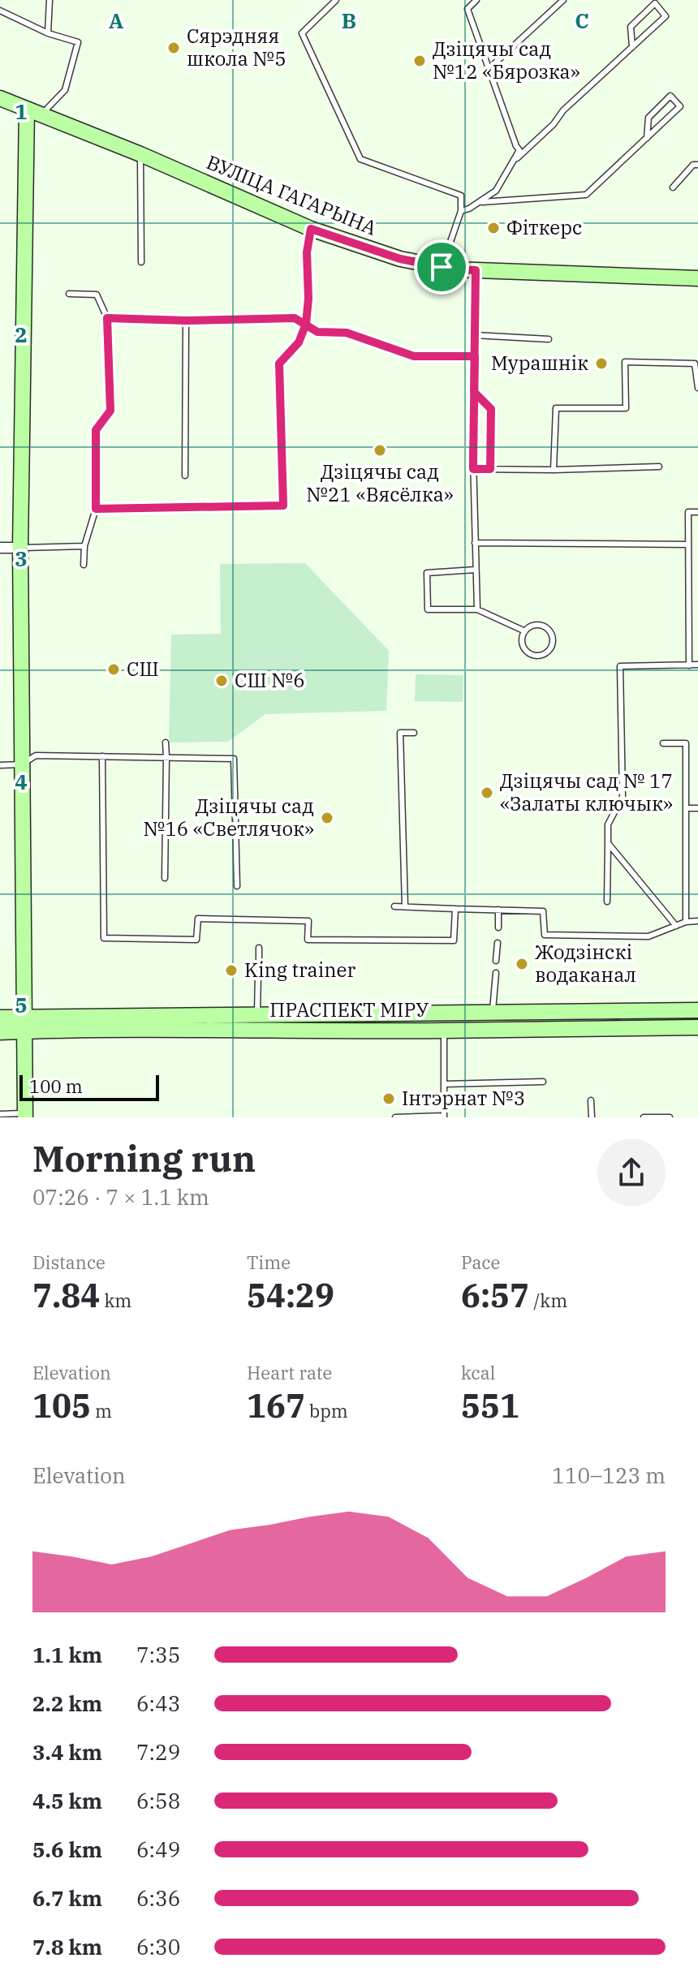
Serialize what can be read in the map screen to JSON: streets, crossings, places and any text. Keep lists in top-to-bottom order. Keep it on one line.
{"streets":{"main road":["ВУЛІЦА ГАГАРЫНА","ПРАСПЕКТ МІРУ"]},"places":["Сярэдняя школа №5","Дзіцячы сад №12 «Бярозка»","Фіткерс","Мурашнік","Дзіцячы сад №21 «Вясёлка»","СШ","СШ №6","Дзіцячы сад № 17 «Залаты ключык»","Дзіцячы сад №16 «Светлячок»","Жодзінскі водаканал","King trainer","Інтэрнат №3"],"scale_bar":"100 m","page":{"scale":"100 m","heading":["Morning run","07:26 · 7 × 1.1 km"],"stats":[["Distance","7.84 km"],["Time","54:29"],["Pace","6:57 /km"],["Elevation","105 m"],["Heart rate","167 bpm"],["kcal","551"]],"chart":["Elevation","110–123 m"],"list":[{"name":"1.1 km","note":"7:35"},{"name":"2.2 km","note":"6:43"},{"name":"3.4 km","note":"7:29"},{"name":"4.5 km","note":"6:58"},{"name":"5.6 km","note":"6:49"},{"name":"6.7 km","note":"6:36"},{"name":"7.8 km","note":"6:30"}]},"grid":{"columns":["A","B","C"],"rows":["1","2","3","4","5"]}}
